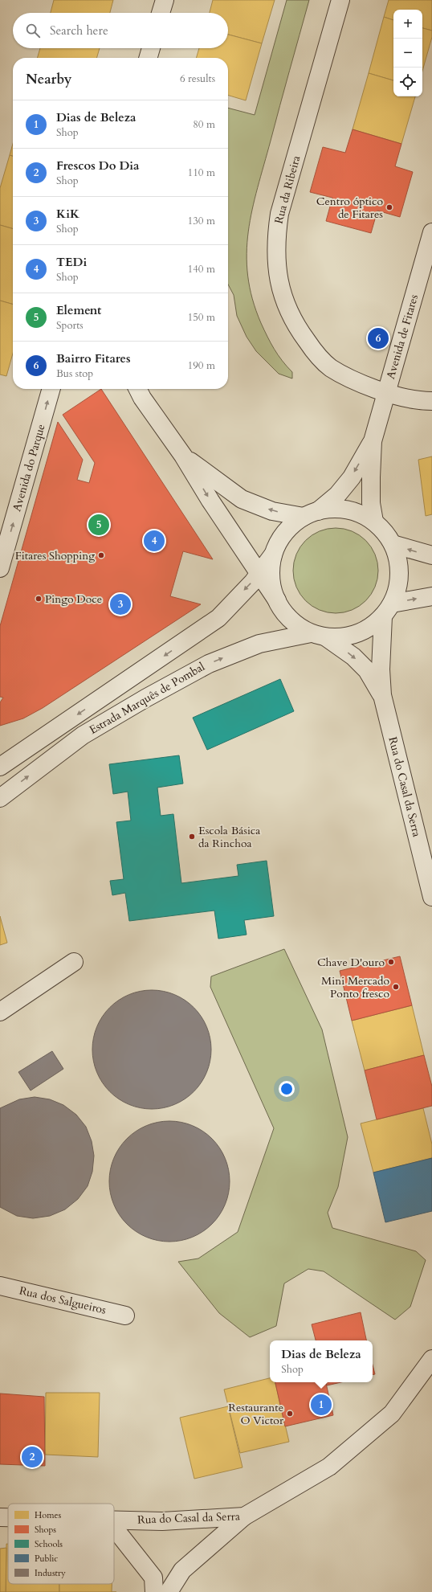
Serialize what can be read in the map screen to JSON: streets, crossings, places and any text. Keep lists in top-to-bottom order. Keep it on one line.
{"streets":{"street":["Rua da Ribeira","Avenida de Fitares","Avenida do Parque","Estrada Marquês de Pombal","Rua do Casal da Serra","Rua dos Salgueiros"]},"crossings":[["Rua da Ribeira","Avenida de Fitares"],["Avenida de Fitares","Estrada Marquês de Pombal"],["Estrada Marquês de Pombal","Rua do Casal da Serra"]],"one_way":["Avenida do Parque"],"places":["Centro óptico de Fitares","Fitares Shopping","Pingo Doce","Escola Básica da Rinchoa","Chave D'ouro","Mini Mercado Ponto fresco","Restaurante O Victor"],"legend":["Homes","Shops","Schools","Public","Industry"],"page":{"map_buttons":["+","−"],"search":"Search here","heading":["Nearby","6 results"],"list":[{"mark":"1","name":"Dias de Beleza","note":"Shop","value":"80 m"},{"mark":"2","name":"Frescos Do Dia","note":"Shop","value":"110 m"},{"mark":"3","name":"KiK","note":"Shop","value":"130 m"},{"mark":"4","name":"TEDi","note":"Shop","value":"140 m"},{"mark":"5","name":"Element","note":"Sports","value":"150 m"},{"mark":"6","name":"Bairro Fitares","note":"Bus stop","value":"190 m"}],"pins":["6","5","4","3","1","2"],"popup":["Dias de Beleza","Shop"]}}
